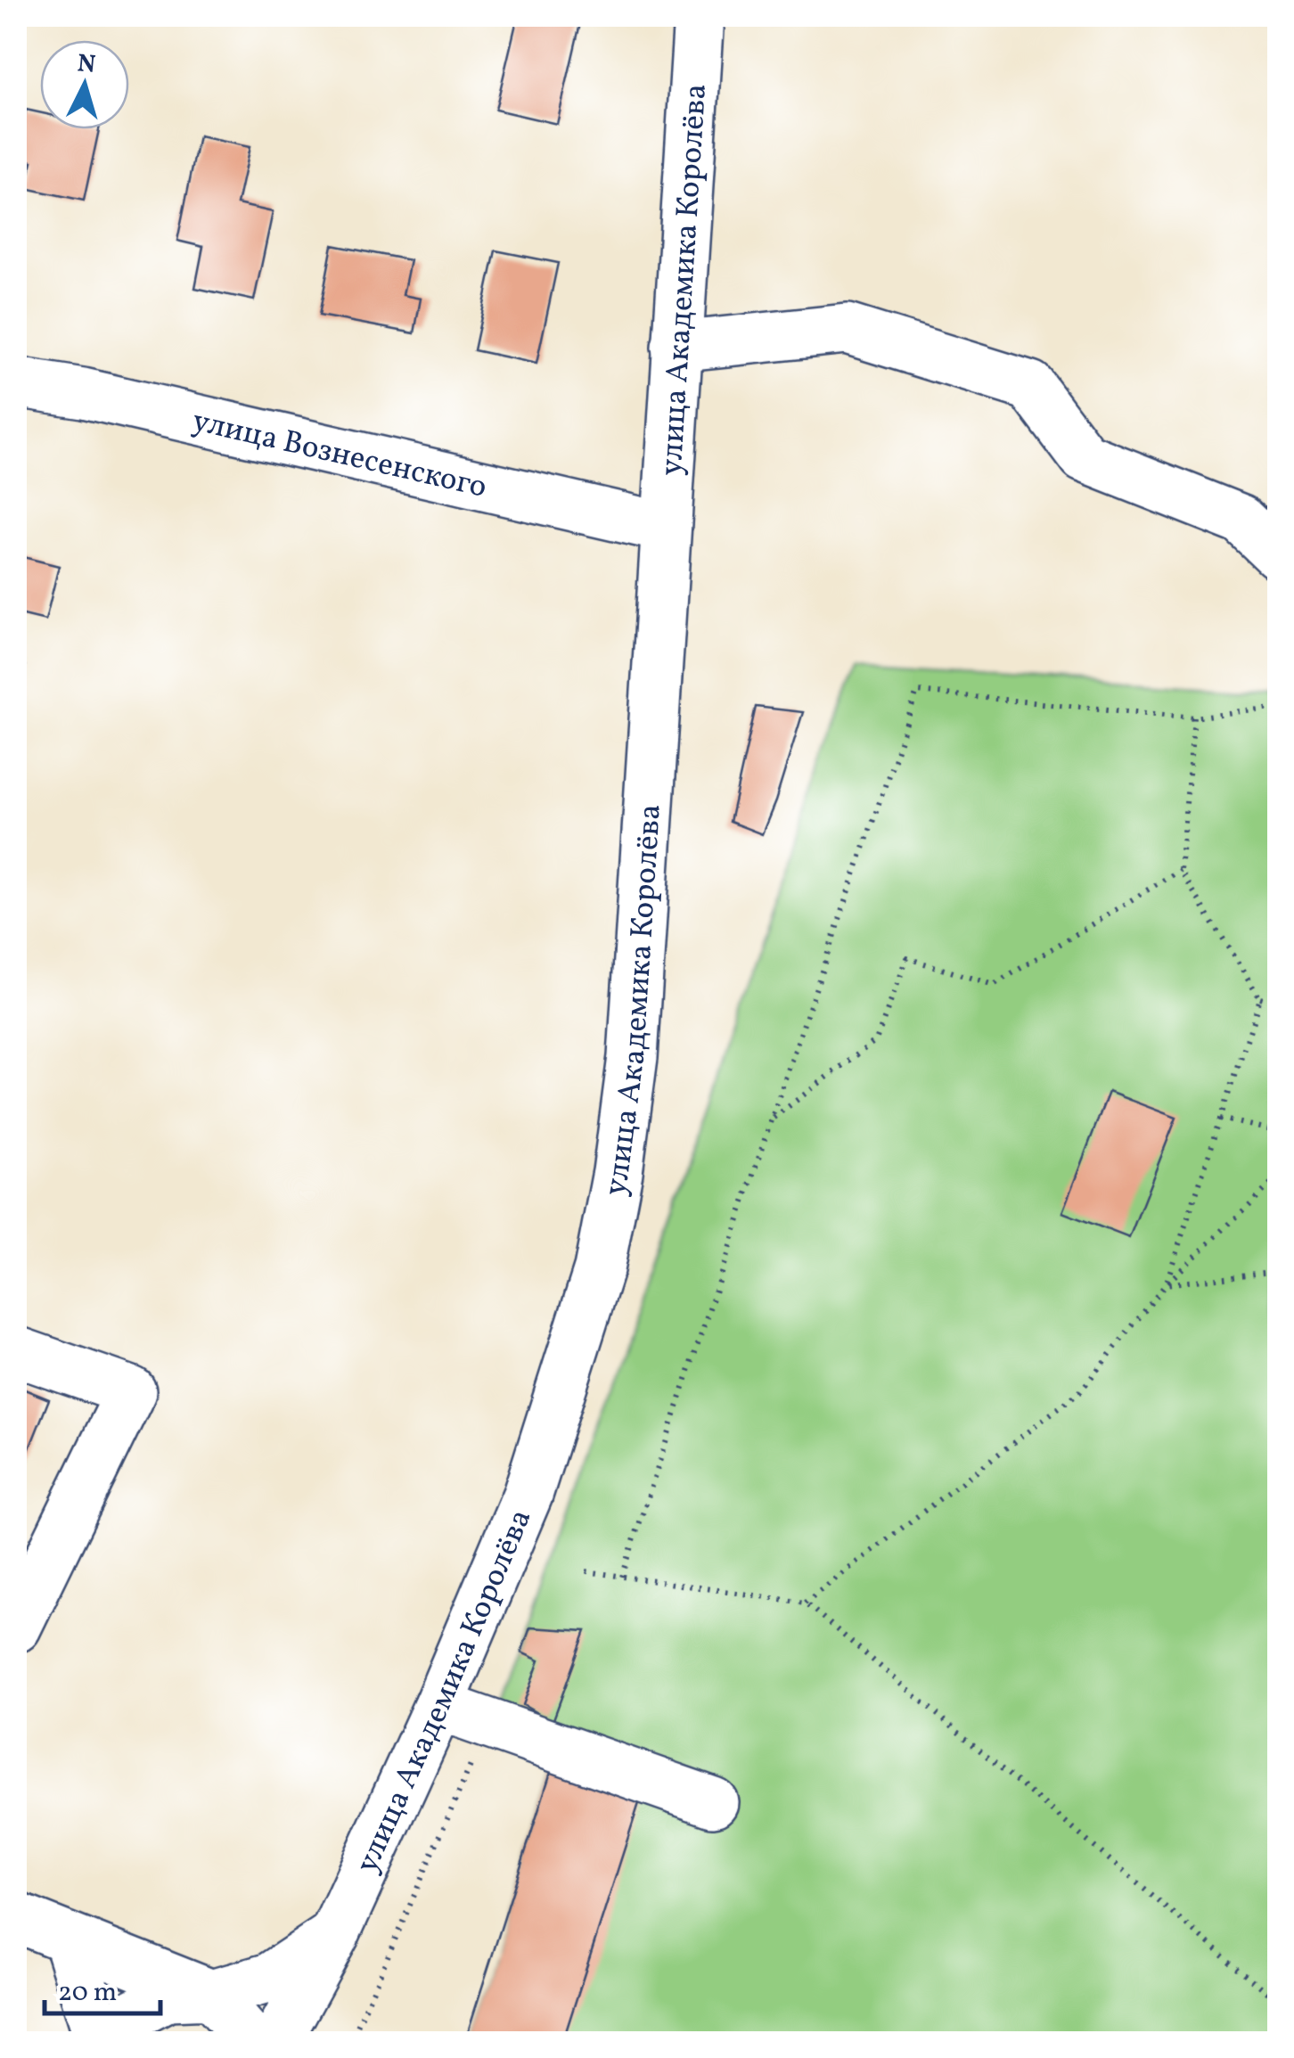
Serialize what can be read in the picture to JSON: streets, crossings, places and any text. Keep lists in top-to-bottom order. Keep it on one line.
{"streets":{"street":["улица Академика Королёва","улица Вознесенского"]},"crossings":[["улица Академика Королёва","улица Вознесенского"]],"scale_bar":"20 m","north":"top"}
